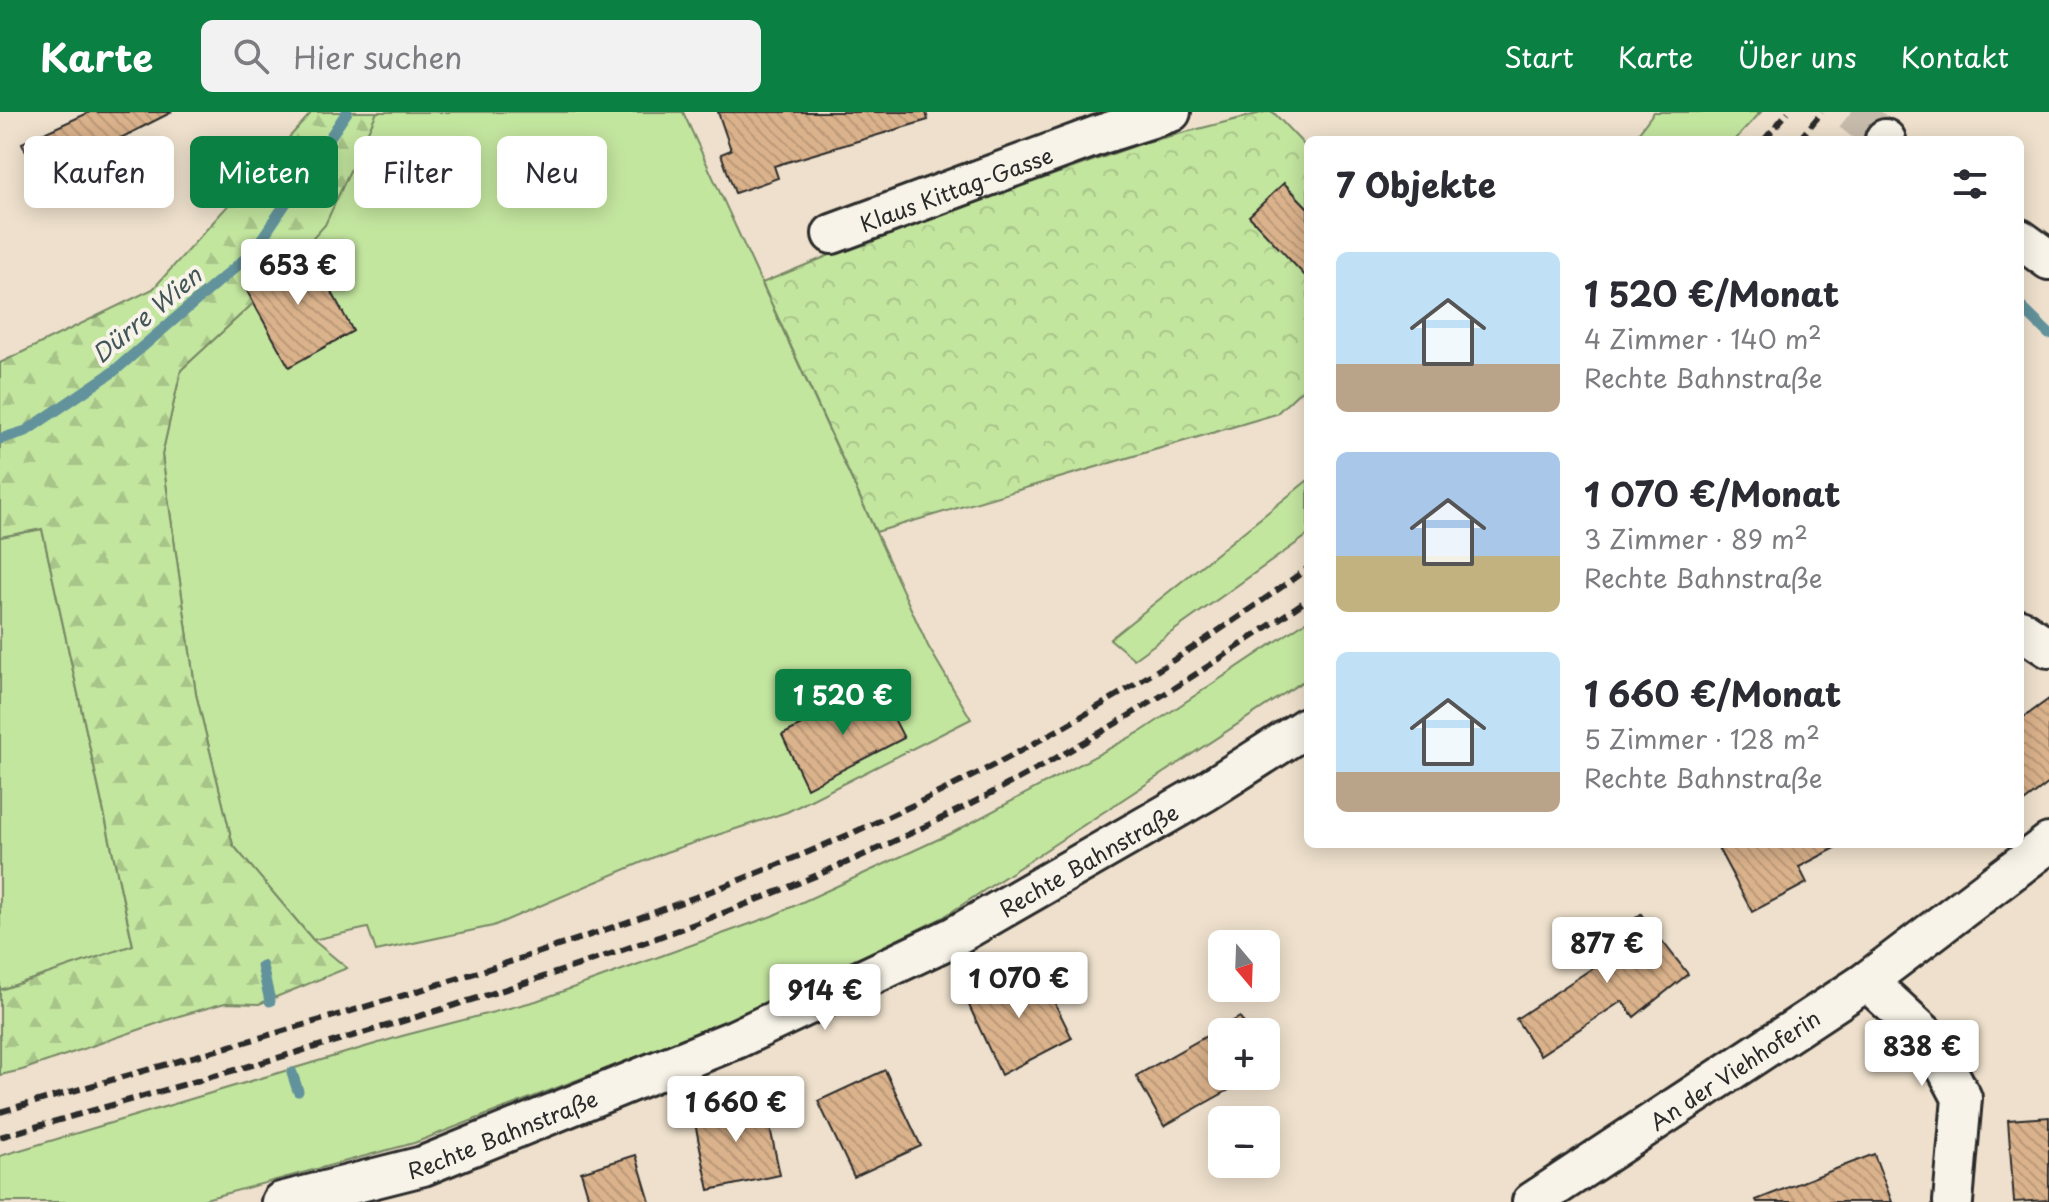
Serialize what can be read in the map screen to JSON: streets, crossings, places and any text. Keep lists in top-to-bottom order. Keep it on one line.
{"streets":{"street":["Klaus Kittag-Gasse","Rechte Bahnstraße","An der Viehhoferin"]},"water":["Dürre Wien"],"north":"bottom","page":{"header":"Karte","search":"Hier suchen","nav":["Start","Karte","Über uns","Kontakt"],"chip":["Kaufen","Mieten","Filter","Neu"],"heading":"7 Objekte","list":[{"name":"1 520 €/Monat","note":"4 Zimmer · 140 m² · Rechte Bahnstraße"},{"name":"1 070 €/Monat","note":"3 Zimmer · 89 m² · Rechte Bahnstraße"},{"name":"1 660 €/Monat","note":"5 Zimmer · 128 m² · Rechte Bahnstraße"}],"price":["653 €","1 520 €","877 €","1 070 €","914 €","838 €","1 660 €"],"map_buttons":["+","−"]}}
